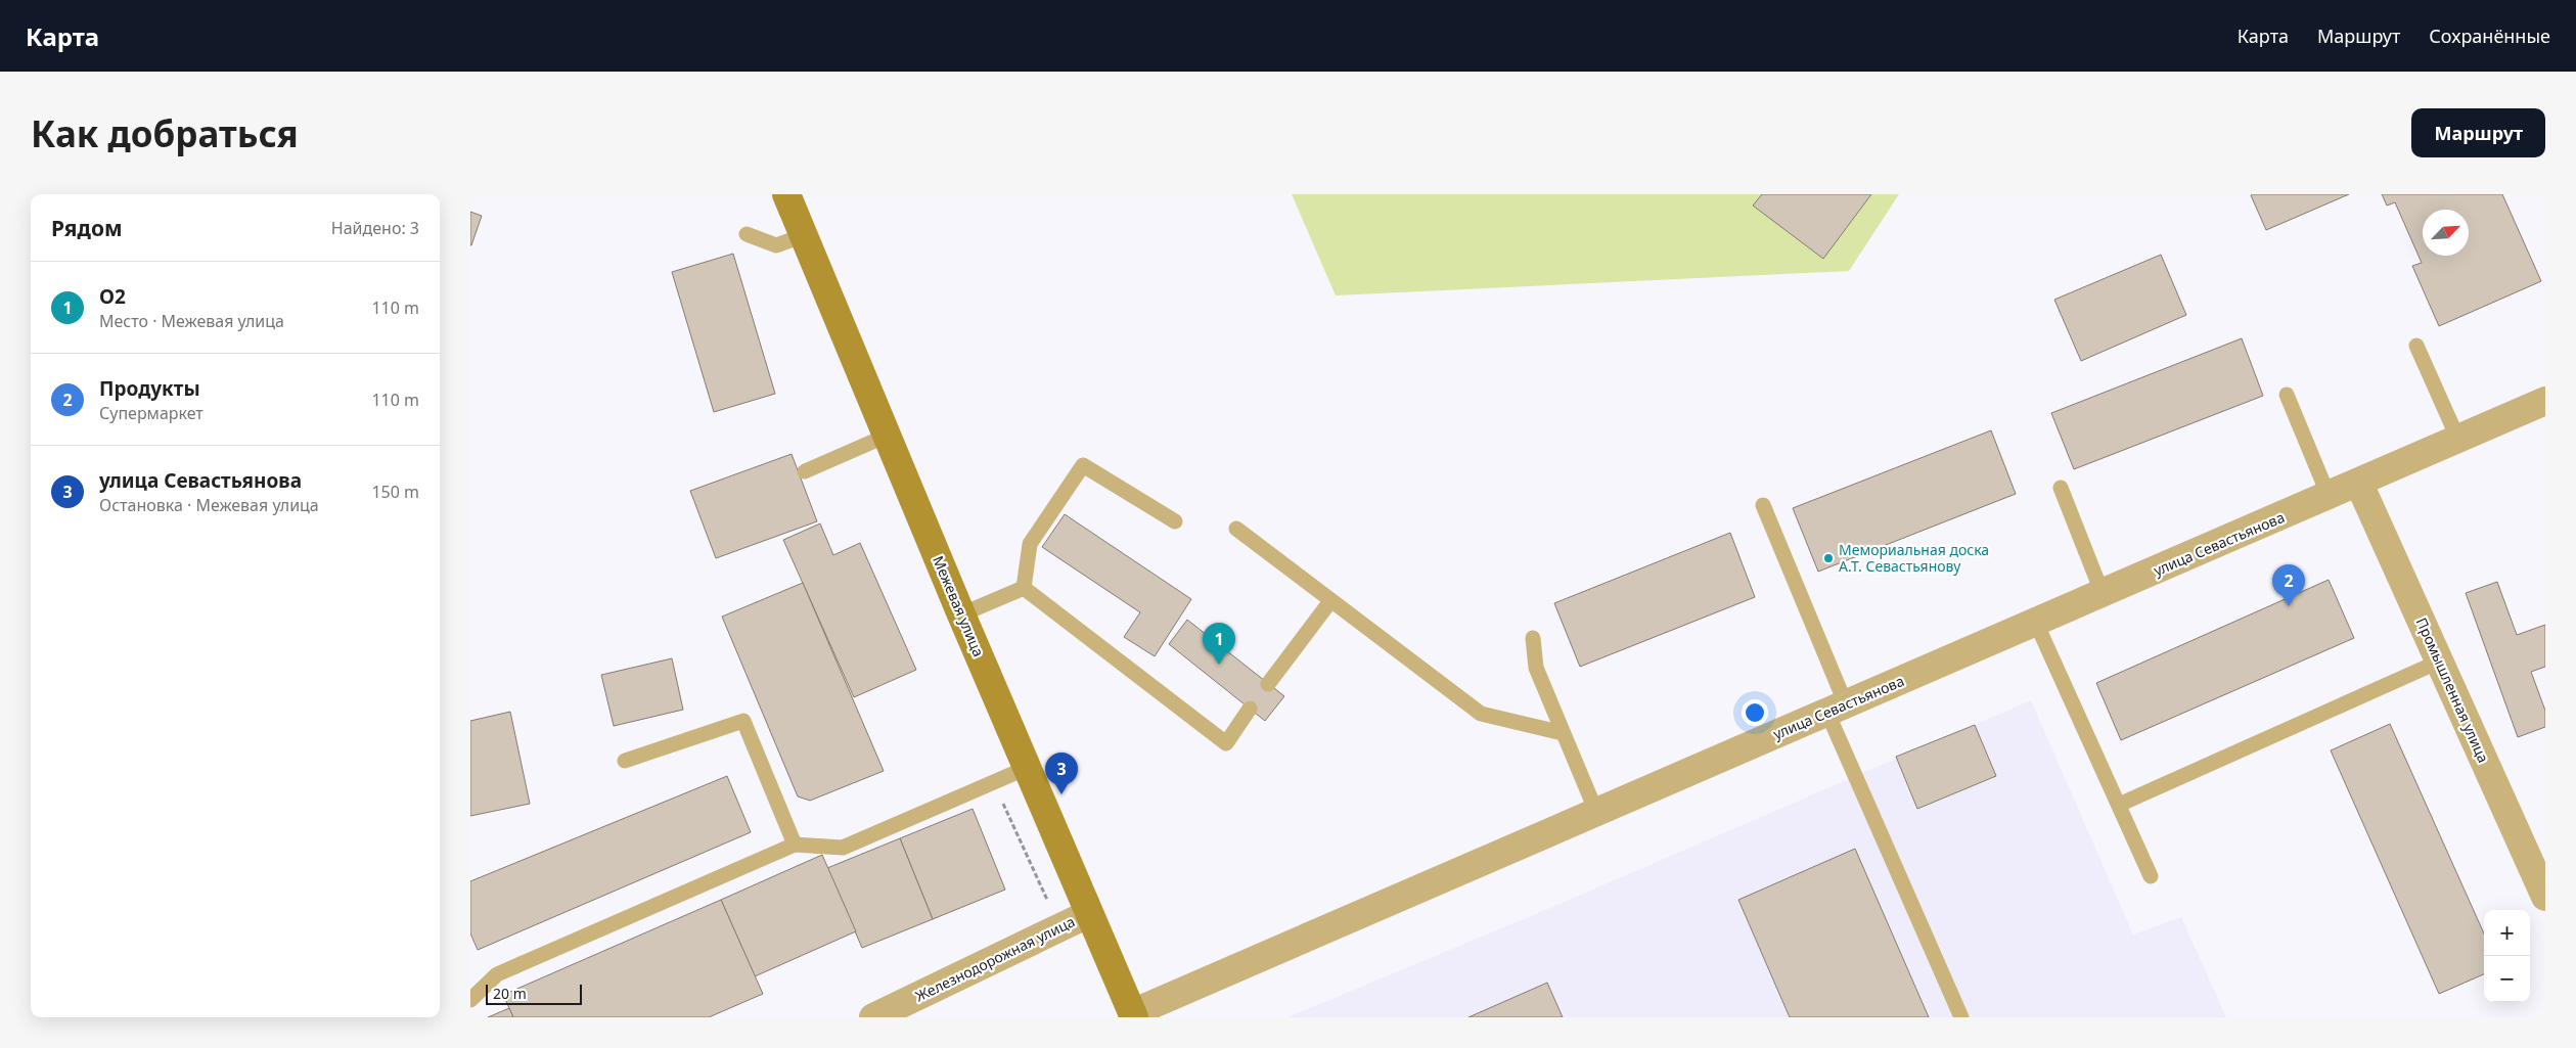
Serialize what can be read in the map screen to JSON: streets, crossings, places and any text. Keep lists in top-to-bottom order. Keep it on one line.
{"streets":{"street":["улица Севастьянова","Межевая улица","Промышленная улица","Железнодорожная улица"]},"crossings":[["улица Севастьянова","Межевая улица"],["улица Севастьянова","Промышленная улица"],["Межевая улица","Железнодорожная улица"]],"places":["Мемориальная доска А.Т. Севастьянову"],"scale_bar":"20 m","north":"top right","page":{"header":"Карта","nav":["Карта","Маршрут","Сохранённые"],"buttons":"Маршрут","title":"Как добраться","heading":["Рядом","Найдено: 3"],"list":[{"mark":"1","name":"O2","note":"Место · Межевая улица","value":"110 m"},{"mark":"2","name":"Продукты","note":"Супермаркет","value":"110 m"},{"mark":"3","name":"улица Севастьянова","note":"Остановка · Межевая улица","value":"150 m"}],"pins":["2","1","3"],"map_buttons":["+","−"],"scale":"20 m"}}
